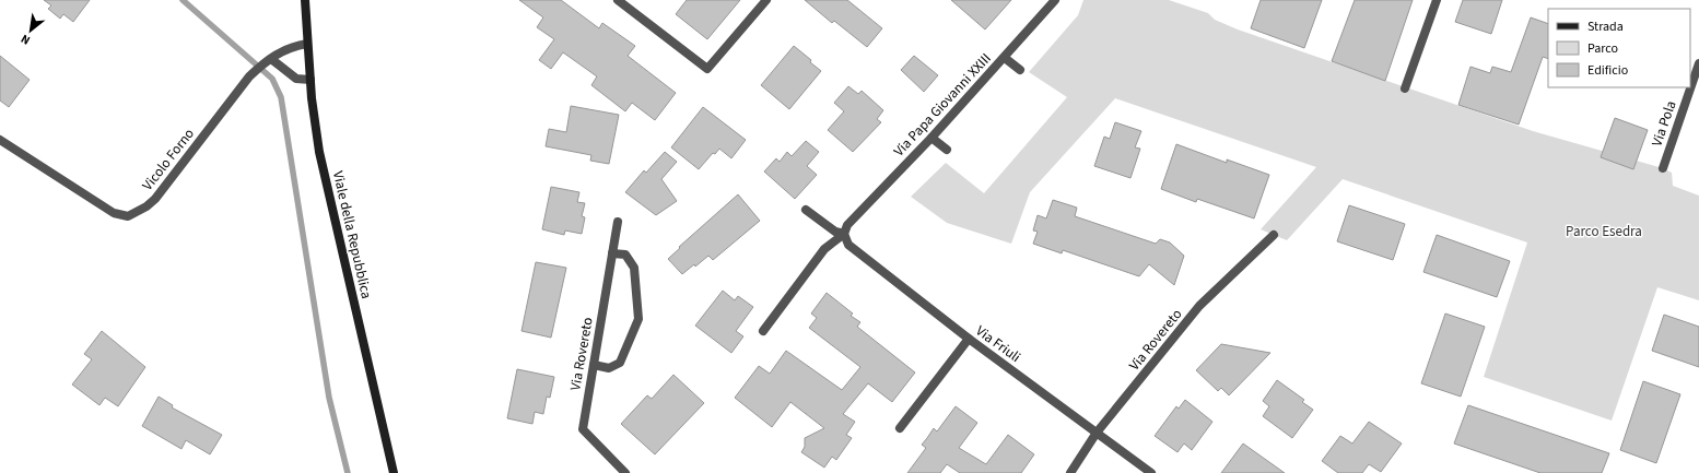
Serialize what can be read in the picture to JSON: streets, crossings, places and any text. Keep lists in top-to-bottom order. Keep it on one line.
{"streets":{"main road":["Viale della Repubblica"],"street":["Via Papa Giovanni XXIII","Via Pola","Vicolo Forno","Via Rovereto","Via Friuli"]},"crossings":[["Via Papa Giovanni XXIII","Via Friuli"],["Vicolo Forno","Viale della Repubblica"],["Via Rovereto","Via Friuli"]],"parks":["Parco Esedra"],"legend":["Strada","Parco","Edificio"],"north":"bottom left"}
